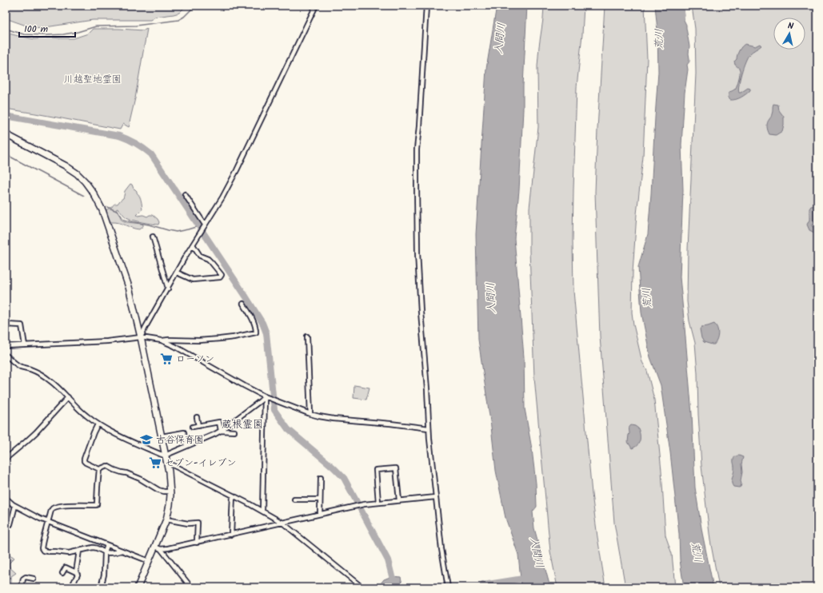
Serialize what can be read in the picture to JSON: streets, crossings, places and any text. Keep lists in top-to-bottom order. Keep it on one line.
{"districts":["蔵根霊園"],"water":["入間川","荒川"],"parks":["川越聖地霊園"],"places":{"supermarket":["ローソン","セブン-イレブン"],"school or university":["古谷保育園"]},"scale_bar":"100 m","north":"top"}
